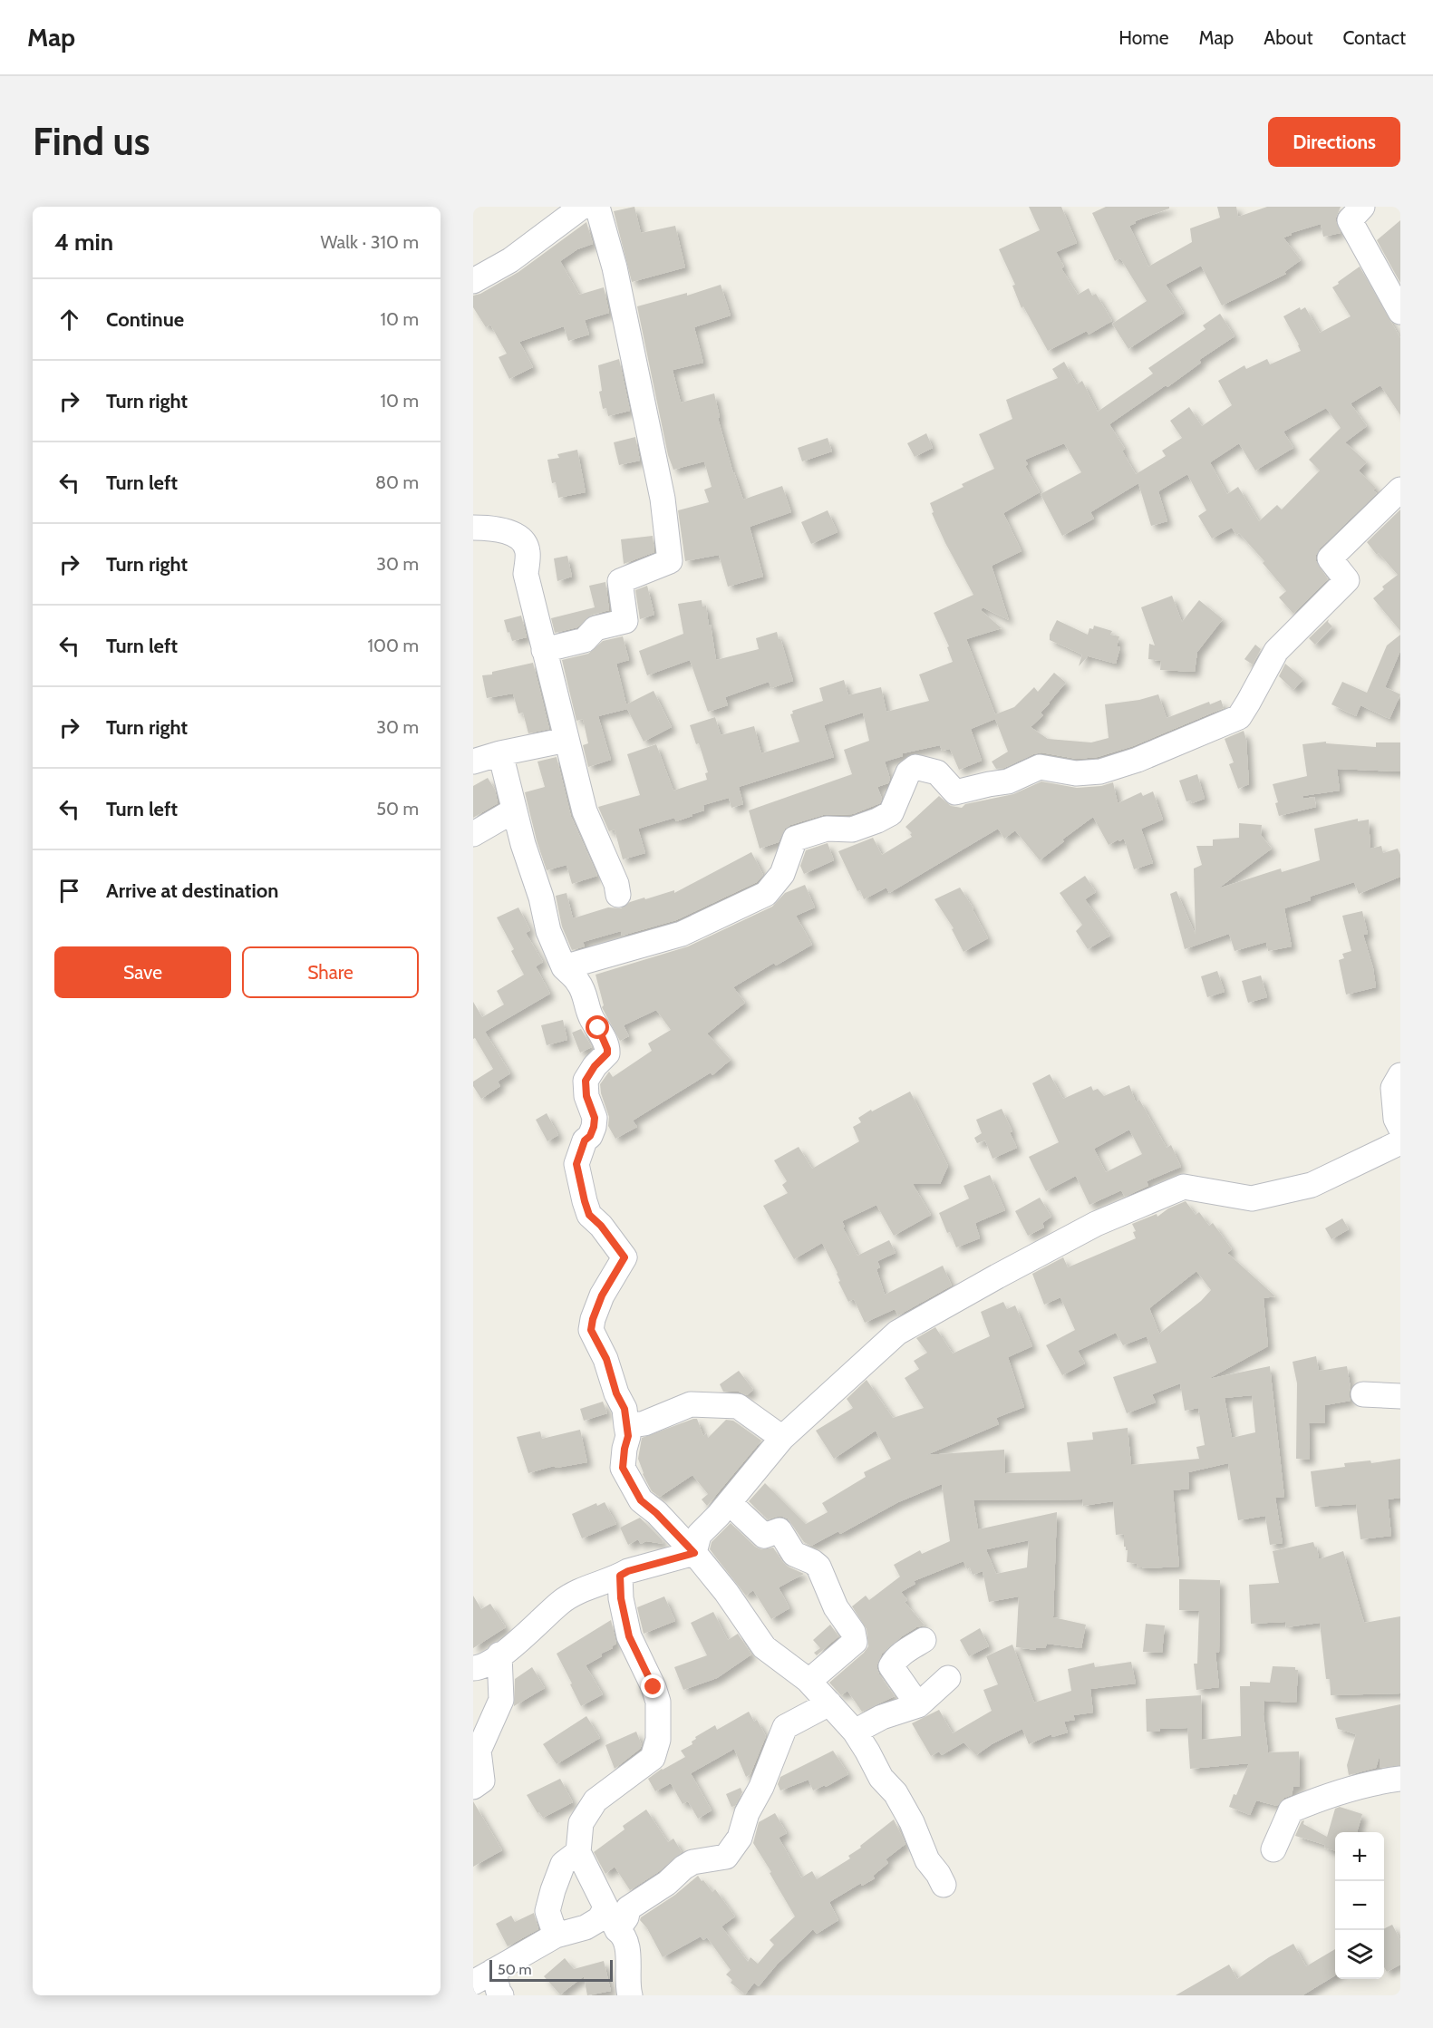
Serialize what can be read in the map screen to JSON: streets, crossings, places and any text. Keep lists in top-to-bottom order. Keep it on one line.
{"scale_bar":"50 m","page":{"header":"Map","nav":["Home","Map","About","Contact"],"buttons":["Directions",["Save","Share"]],"title":"Find us","heading":["4 min","Walk · 310 m"],"list":[["Continue","10 m"],["Turn right","10 m"],["Turn left","80 m"],["Turn right","30 m"],["Turn left","100 m"],["Turn right","30 m"],["Turn left","50 m"],"Arrive at destination"],"map_buttons":["+","−"],"scale":"50 m"}}
